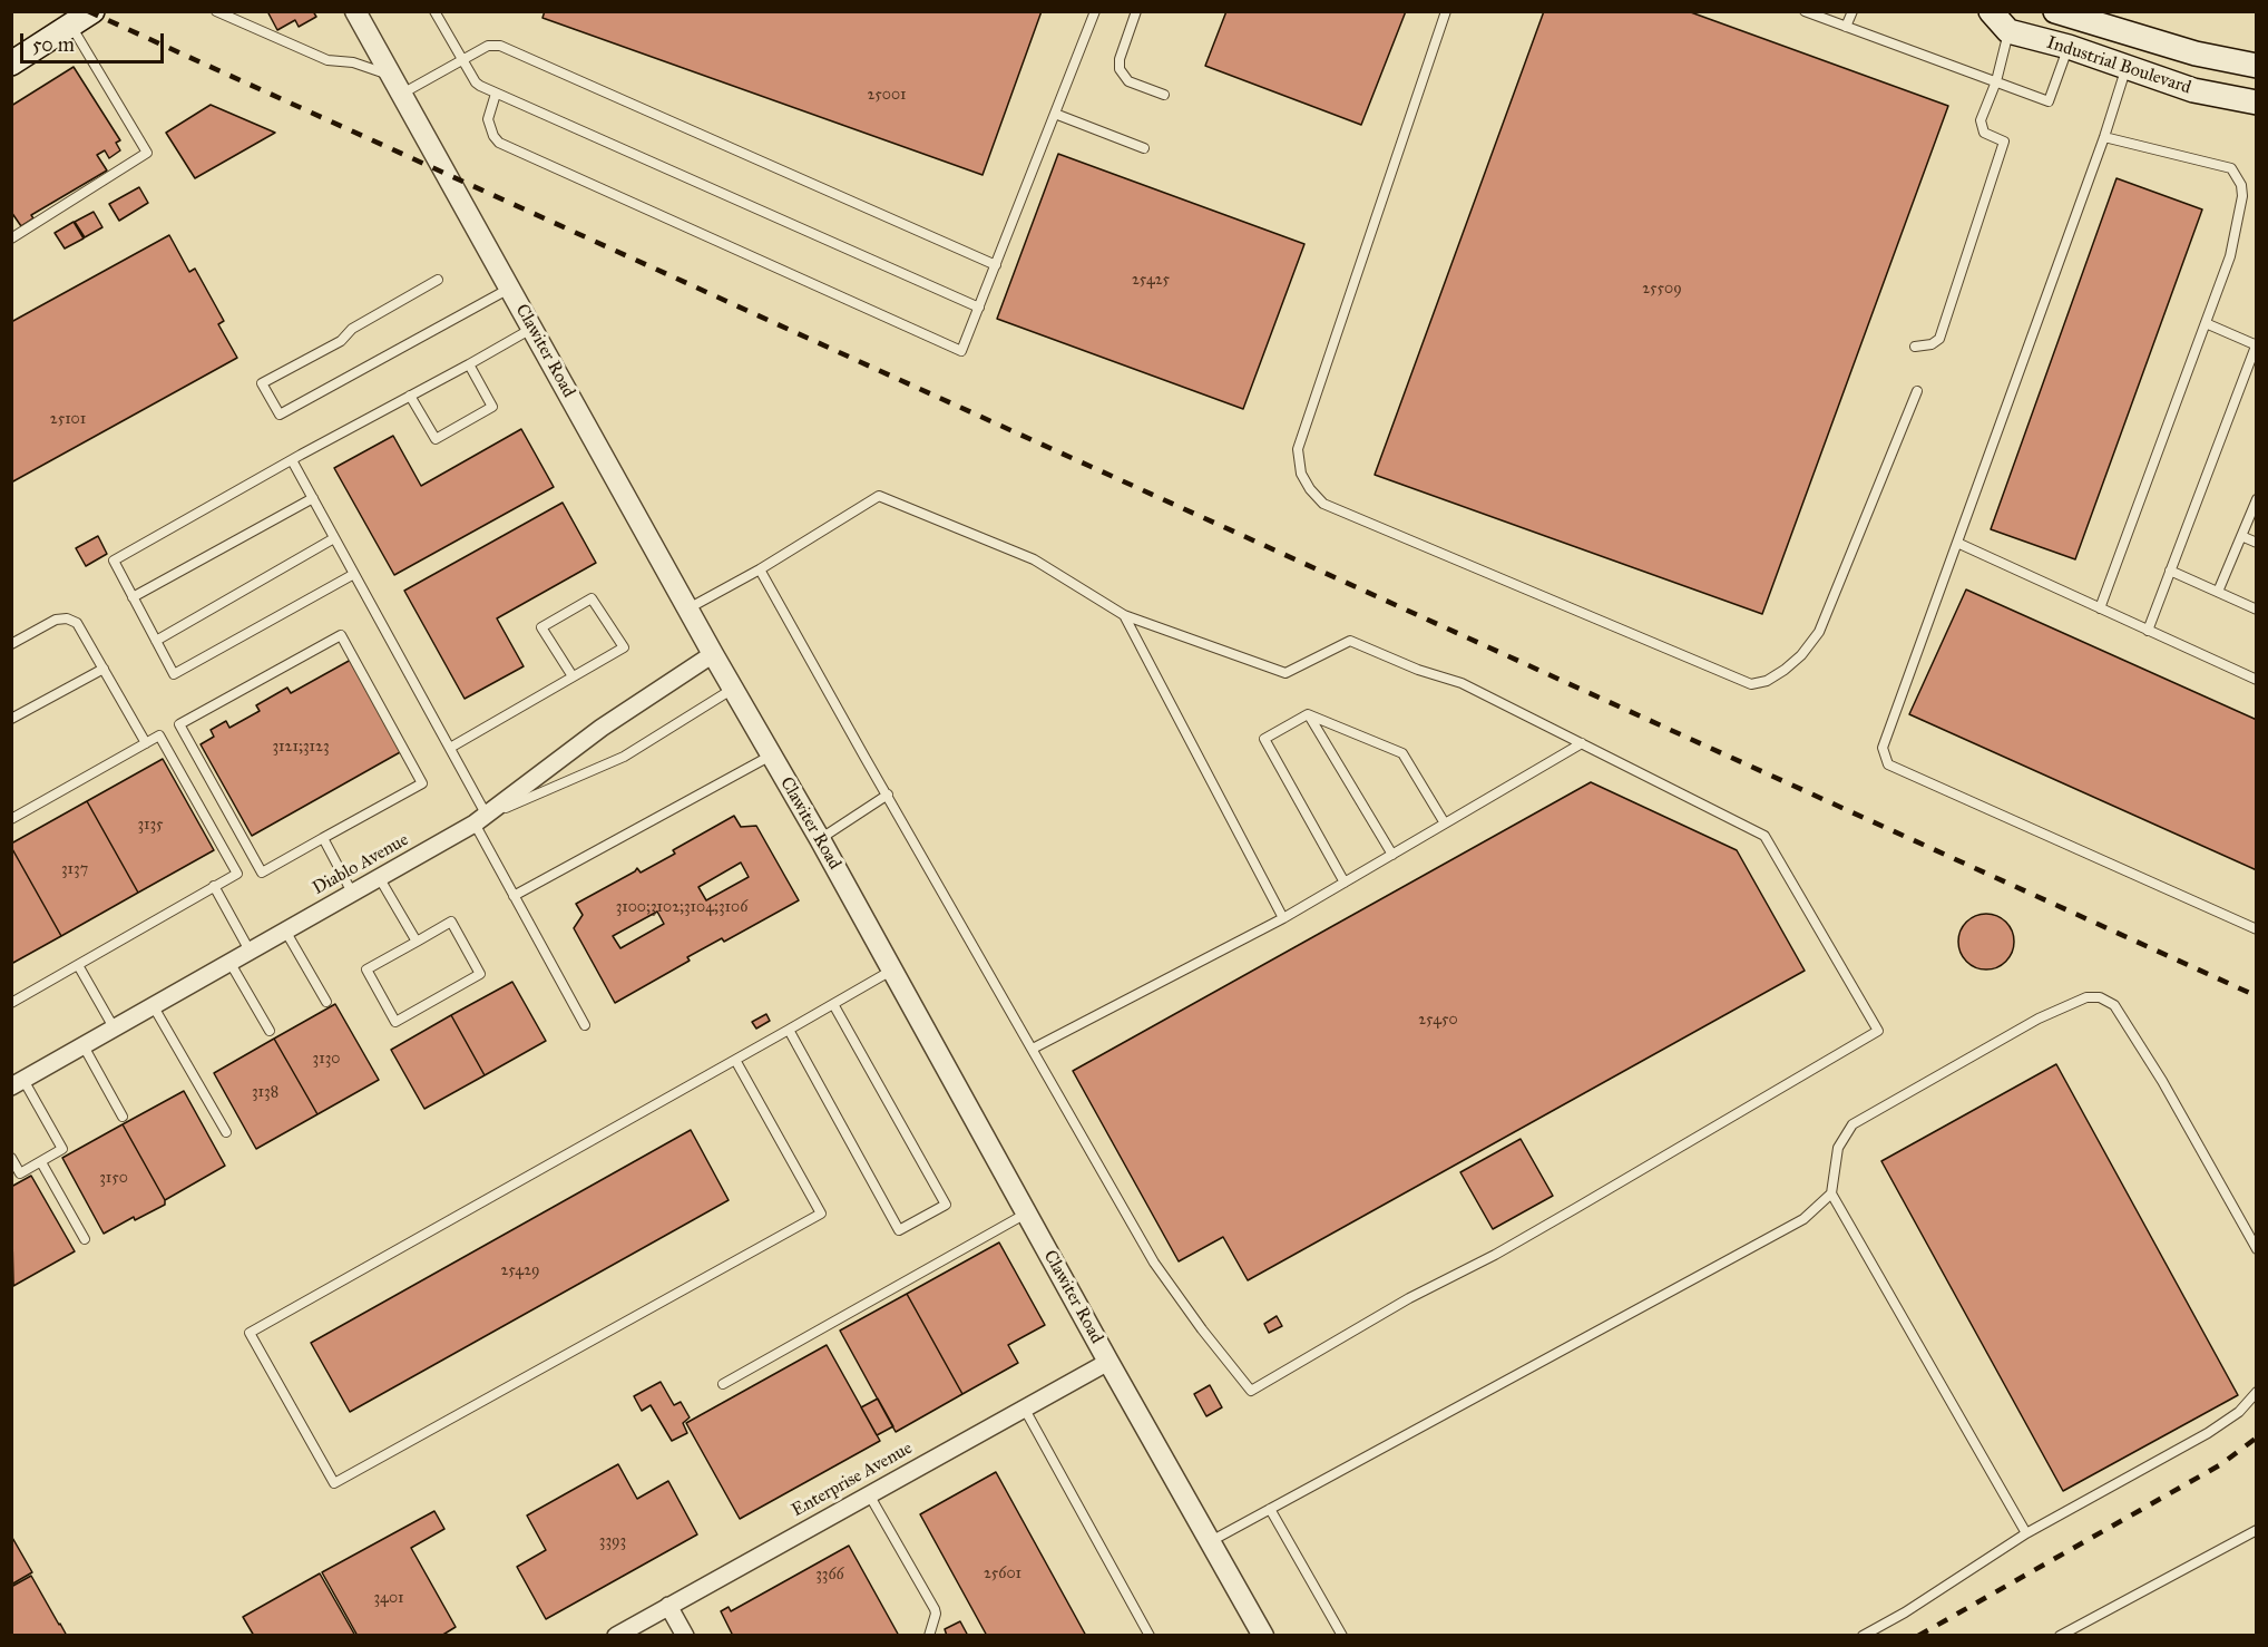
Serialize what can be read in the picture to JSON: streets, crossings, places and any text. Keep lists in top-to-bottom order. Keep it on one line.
{"streets":{"main road":["Industrial Boulevard"],"street":["Clawiter Road","Diablo Avenue","Enterprise Avenue"]},"crossings":[["Clawiter Road","Diablo Avenue"],["Clawiter Road","Enterprise Avenue"]],"house_numbers":["25001","25425","25509","25101","3121;3123","3135","3137","3100;3102;3104;3106","25450","3130","3138","3150","25429","3393","25601","3366","3401"],"scale_bar":"50 m"}
